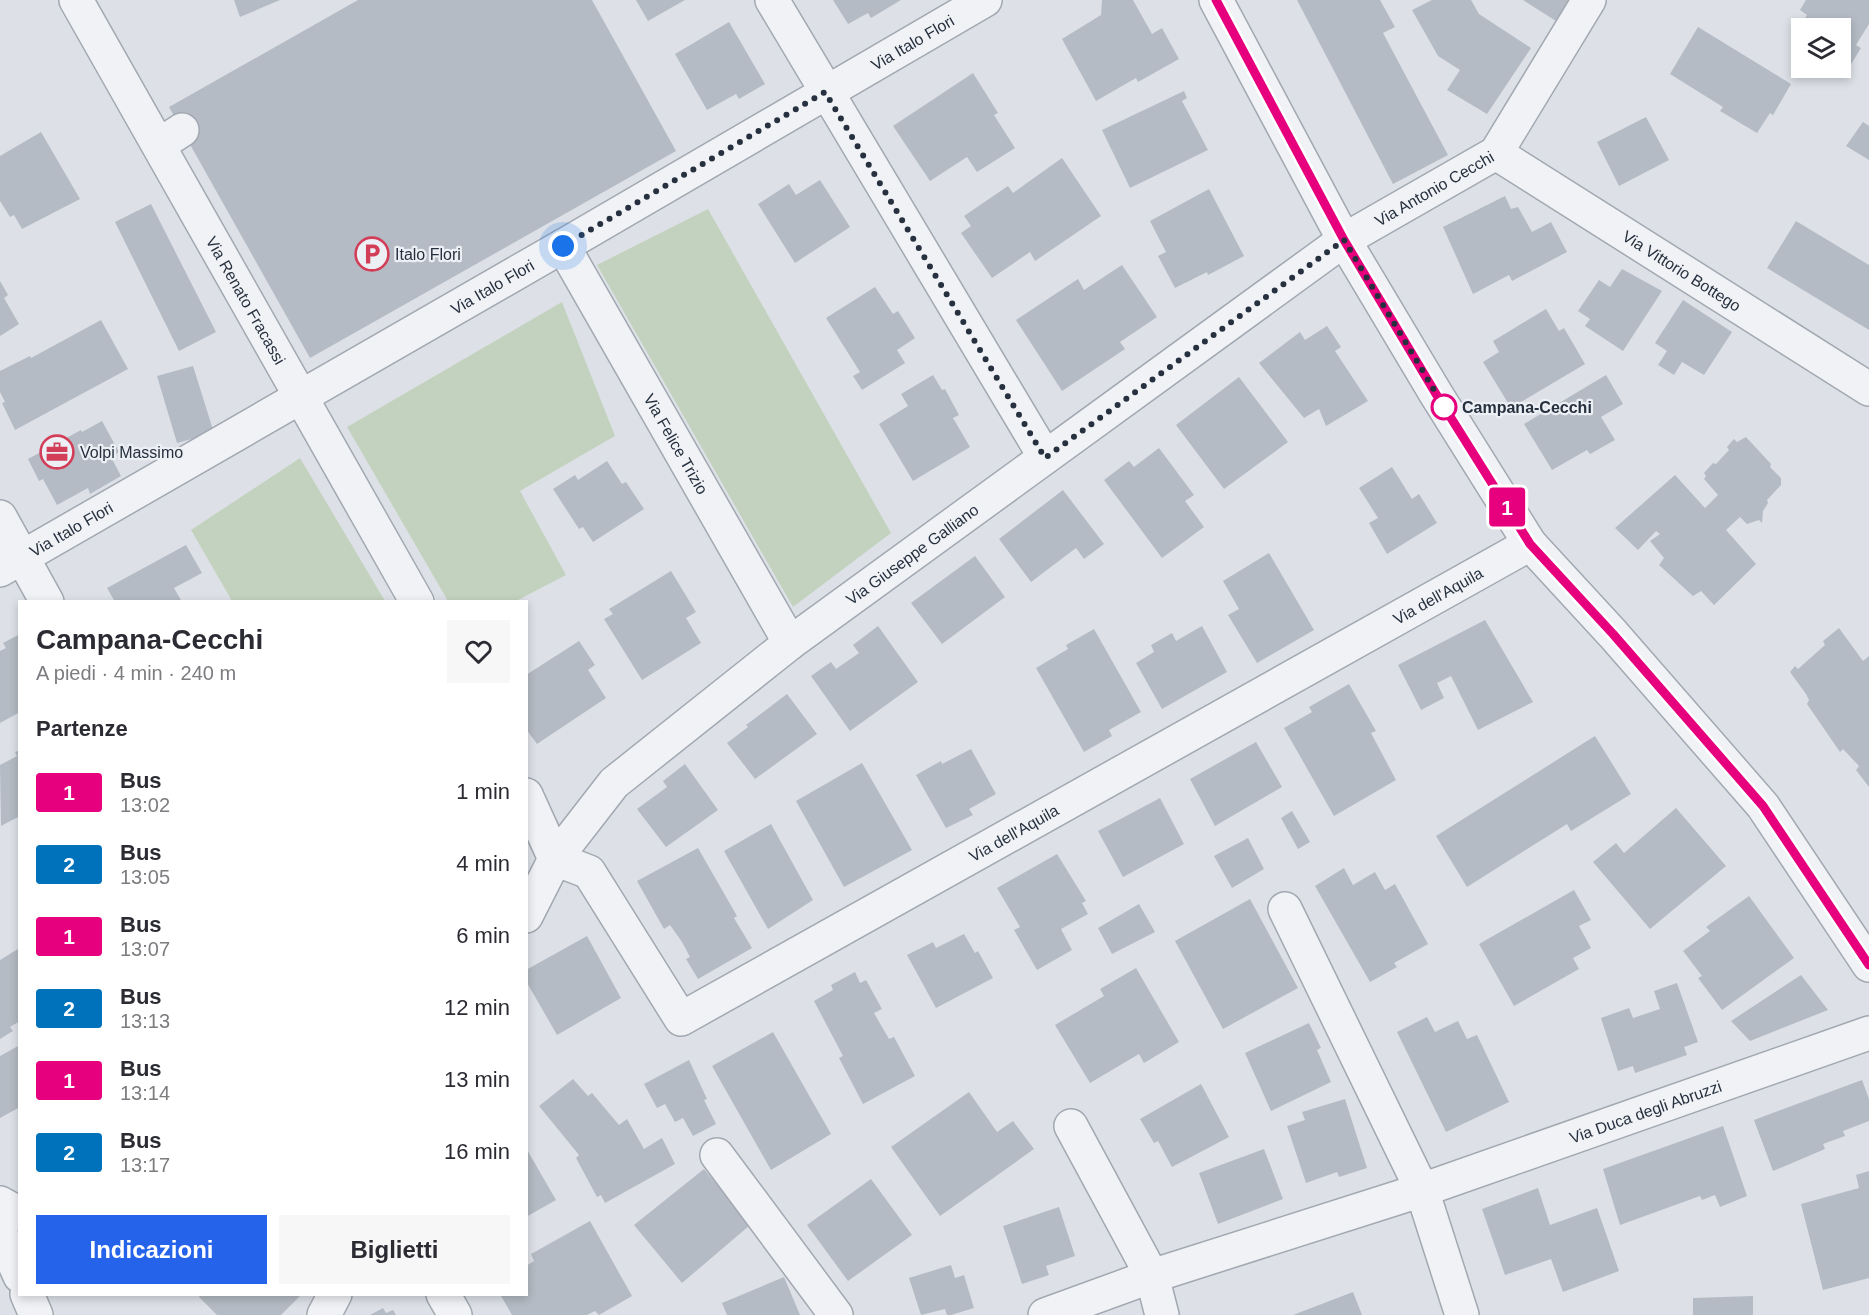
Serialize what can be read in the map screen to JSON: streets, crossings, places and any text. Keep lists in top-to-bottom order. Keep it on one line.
{"streets":{"street":["Via Italo Flori","Via Antonio Cecchi","Via Vittorio Bottego","Via Renato Fracassi","Via Felice Trizio","Via Giuseppe Galliano","Via dell'Aquila","Via Duca degli Abruzzi"]},"crossings":[["Via Italo Flori","Via Renato Fracassi"],["Via Italo Flori","Via Felice Trizio"],["Via Antonio Cecchi","Via Vittorio Bottego"],["Via Antonio Cecchi","Via Giuseppe Galliano"],["Via Felice Trizio","Via Giuseppe Galliano"],["Via Giuseppe Galliano","Via dell'Aquila"]],"places":{"parking":["Italo Flori"],"other":["Campana-Cecchi"],"office":["Volpi Massimo"]},"lines":["bus line 1"],"page":{"on_map":"1","heading":[["Campana-Cecchi","A piedi · 4 min · 240 m"],"Partenze"],"list":[{"mark":"1","name":"Bus","note":"13:02","value":"1 min"},{"mark":"2","name":"Bus","note":"13:05","value":"4 min"},{"mark":"1","name":"Bus","note":"13:07","value":"6 min"},{"mark":"2","name":"Bus","note":"13:13","value":"12 min"},{"mark":"1","name":"Bus","note":"13:14","value":"13 min"},{"mark":"2","name":"Bus","note":"13:17","value":"16 min"}],"buttons":["Indicazioni","Biglietti"]}}
